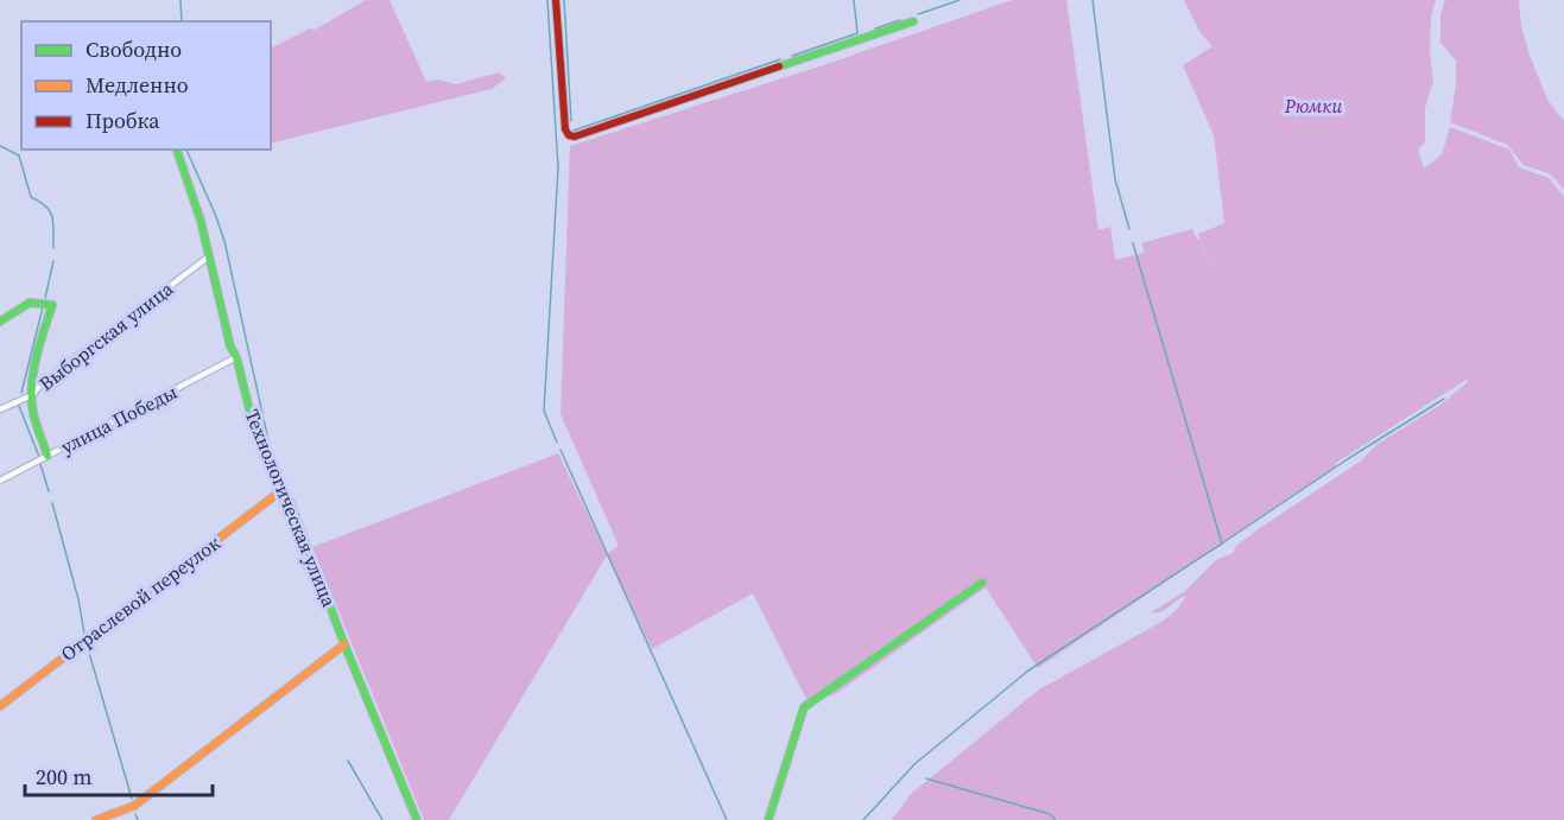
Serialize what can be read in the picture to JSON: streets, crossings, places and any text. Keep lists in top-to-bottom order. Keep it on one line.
{"streets":{"street":["Выборгская улица","улица Победы","Технологическая улица","Отраслевой переулок"]},"crossings":[["Выборгская улица","Технологическая улица"],["улица Победы","Технологическая улица"],["Технологическая улица","Отраслевой переулок"]],"parks":["Рюмки"],"legend":["Свободно","Медленно","Пробка"],"scale_bar":"200 m"}
